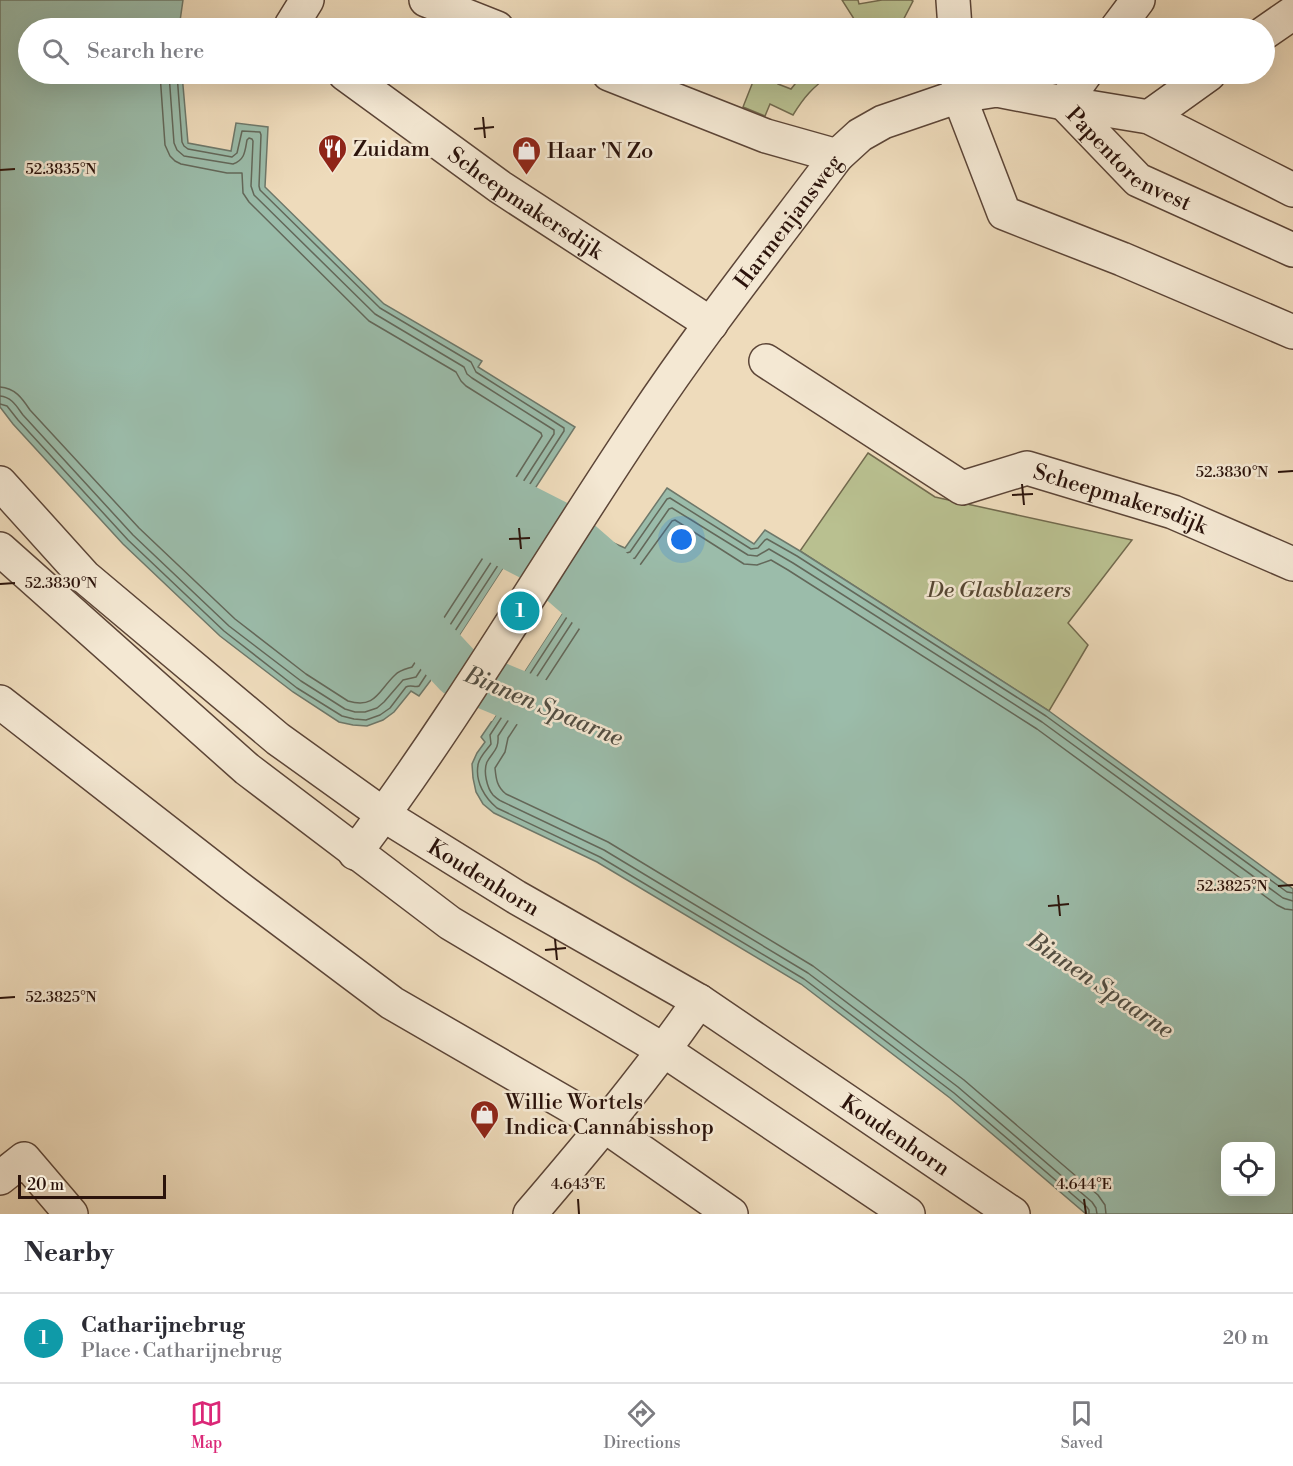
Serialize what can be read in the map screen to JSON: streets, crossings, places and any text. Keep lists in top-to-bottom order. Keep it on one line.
{"streets":{"street":["Papentorenvest","Scheepmakersdijk","Harmenjansweg","Koudenhorn"]},"crossings":[["Papentorenvest","Harmenjansweg"],["Scheepmakersdijk","Harmenjansweg"],["Harmenjansweg","Koudenhorn"]],"water":["Binnen Spaarne"],"parks":["De Glasblazers"],"places":{"restaurant":["Zuidam"],"shop":["Haar 'N Zo","Willie Wortels Indica Cannabisshop"]},"scale_bar":"20 m","page":{"search":"Search here","pins":"1","scale":"20 m","heading":"Nearby","list":[{"mark":"1","name":"Catharijnebrug","note":"Place · Catharijnebrug","value":"20 m"}],"nav":["Map","Directions","Saved"]},"coordinates":["52.3835°N","52.3830°N","52.3825°N","4.643°E","4.644°E"]}
